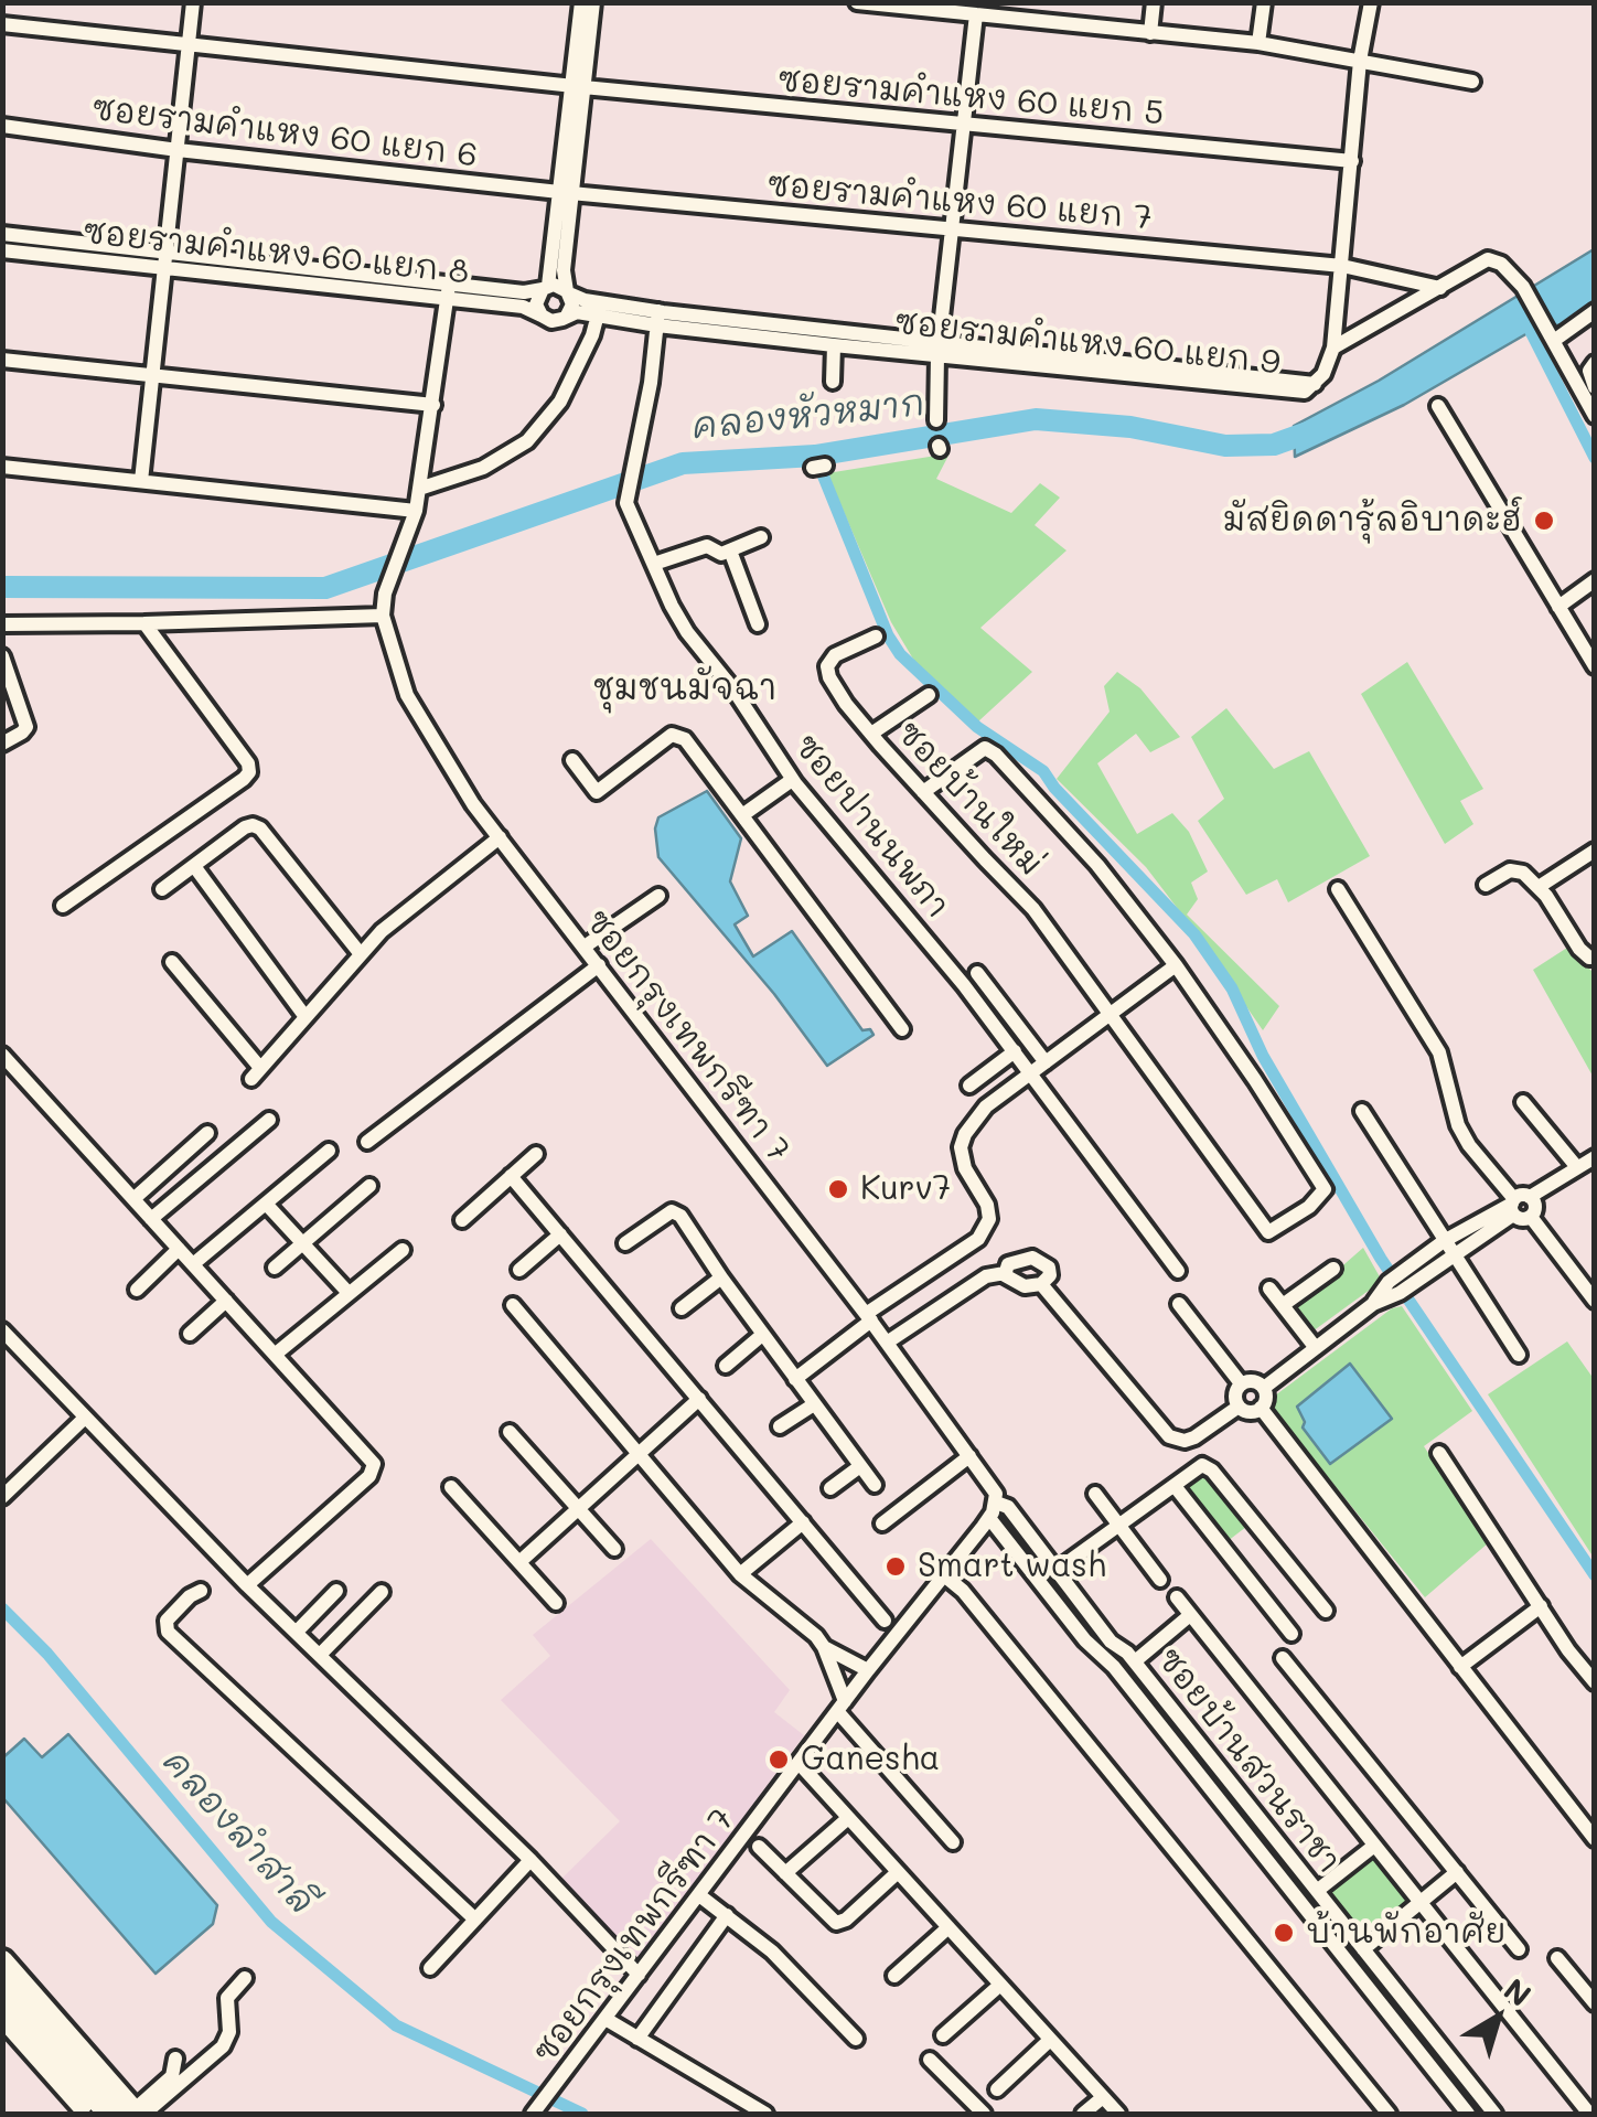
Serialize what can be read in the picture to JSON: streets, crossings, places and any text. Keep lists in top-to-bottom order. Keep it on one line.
{"streets":{"street":["ซอยรามคำแหง 60 แยก 5","ซอยรามคำแหง 60 แยก 6","ซอยรามคำแหง 60 แยก 7","ซอยรามคำแหง 60 แยก 8","ซอยรามคำแหง 60 แยก 9","ซอยบ้านใหม่","ซอยปานนพภา","ซอยกรุงเทพกรีฑา 7","ซอยบ้านสวนราชา"]},"crossings":[["ซอยรามคำแหง 60 แยก 6","ซอยรามคำแหง 60 แยก 7"],["ซอยรามคำแหง 60 แยก 8","ซอยรามคำแหง 60 แยก 9"],["ซอยรามคำแหง 60 แยก 8","ซอยกรุงเทพกรีฑา 7"],["ซอยรามคำแหง 60 แยก 9","ซอยปานนพภา"],["ซอยกรุงเทพกรีฑา 7","ซอยบ้านสวนราชา"]],"districts":["ชุมชนมัจฉา"],"water":["คลองหัวหมาก","คลองลำสาลี"],"places":["มัสยิดดารุ้ลอิบาดะฮ์","Kurv7","Smart wash","Ganesha","บ้านพักอาศัย"],"north":"top right"}
